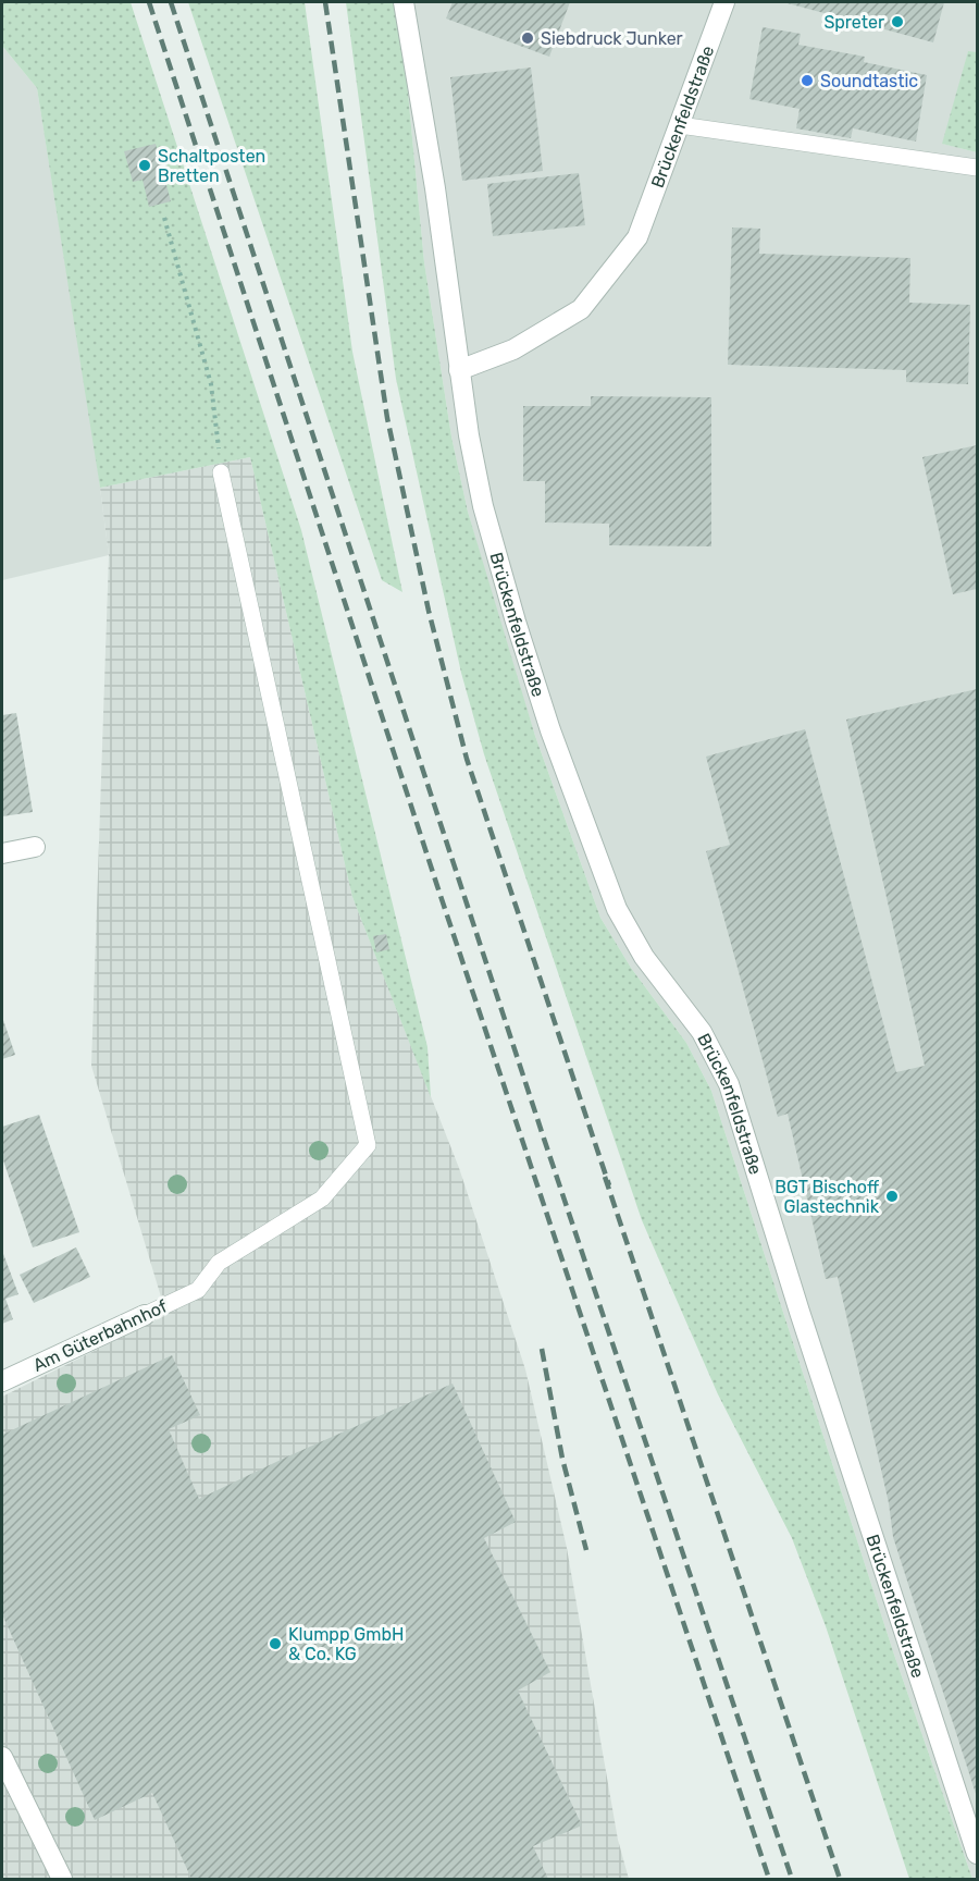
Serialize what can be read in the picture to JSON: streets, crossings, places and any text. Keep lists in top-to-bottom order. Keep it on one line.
{"streets":{"street":["Brückenfeldstraße","Am Güterbahnhof"]},"places":["Spreter","Siebdruck Junker","Soundtastic","Schaltposten Bretten","BGT Bischoff Glastechnik","Klumpp GmbH & Co. KG"]}
